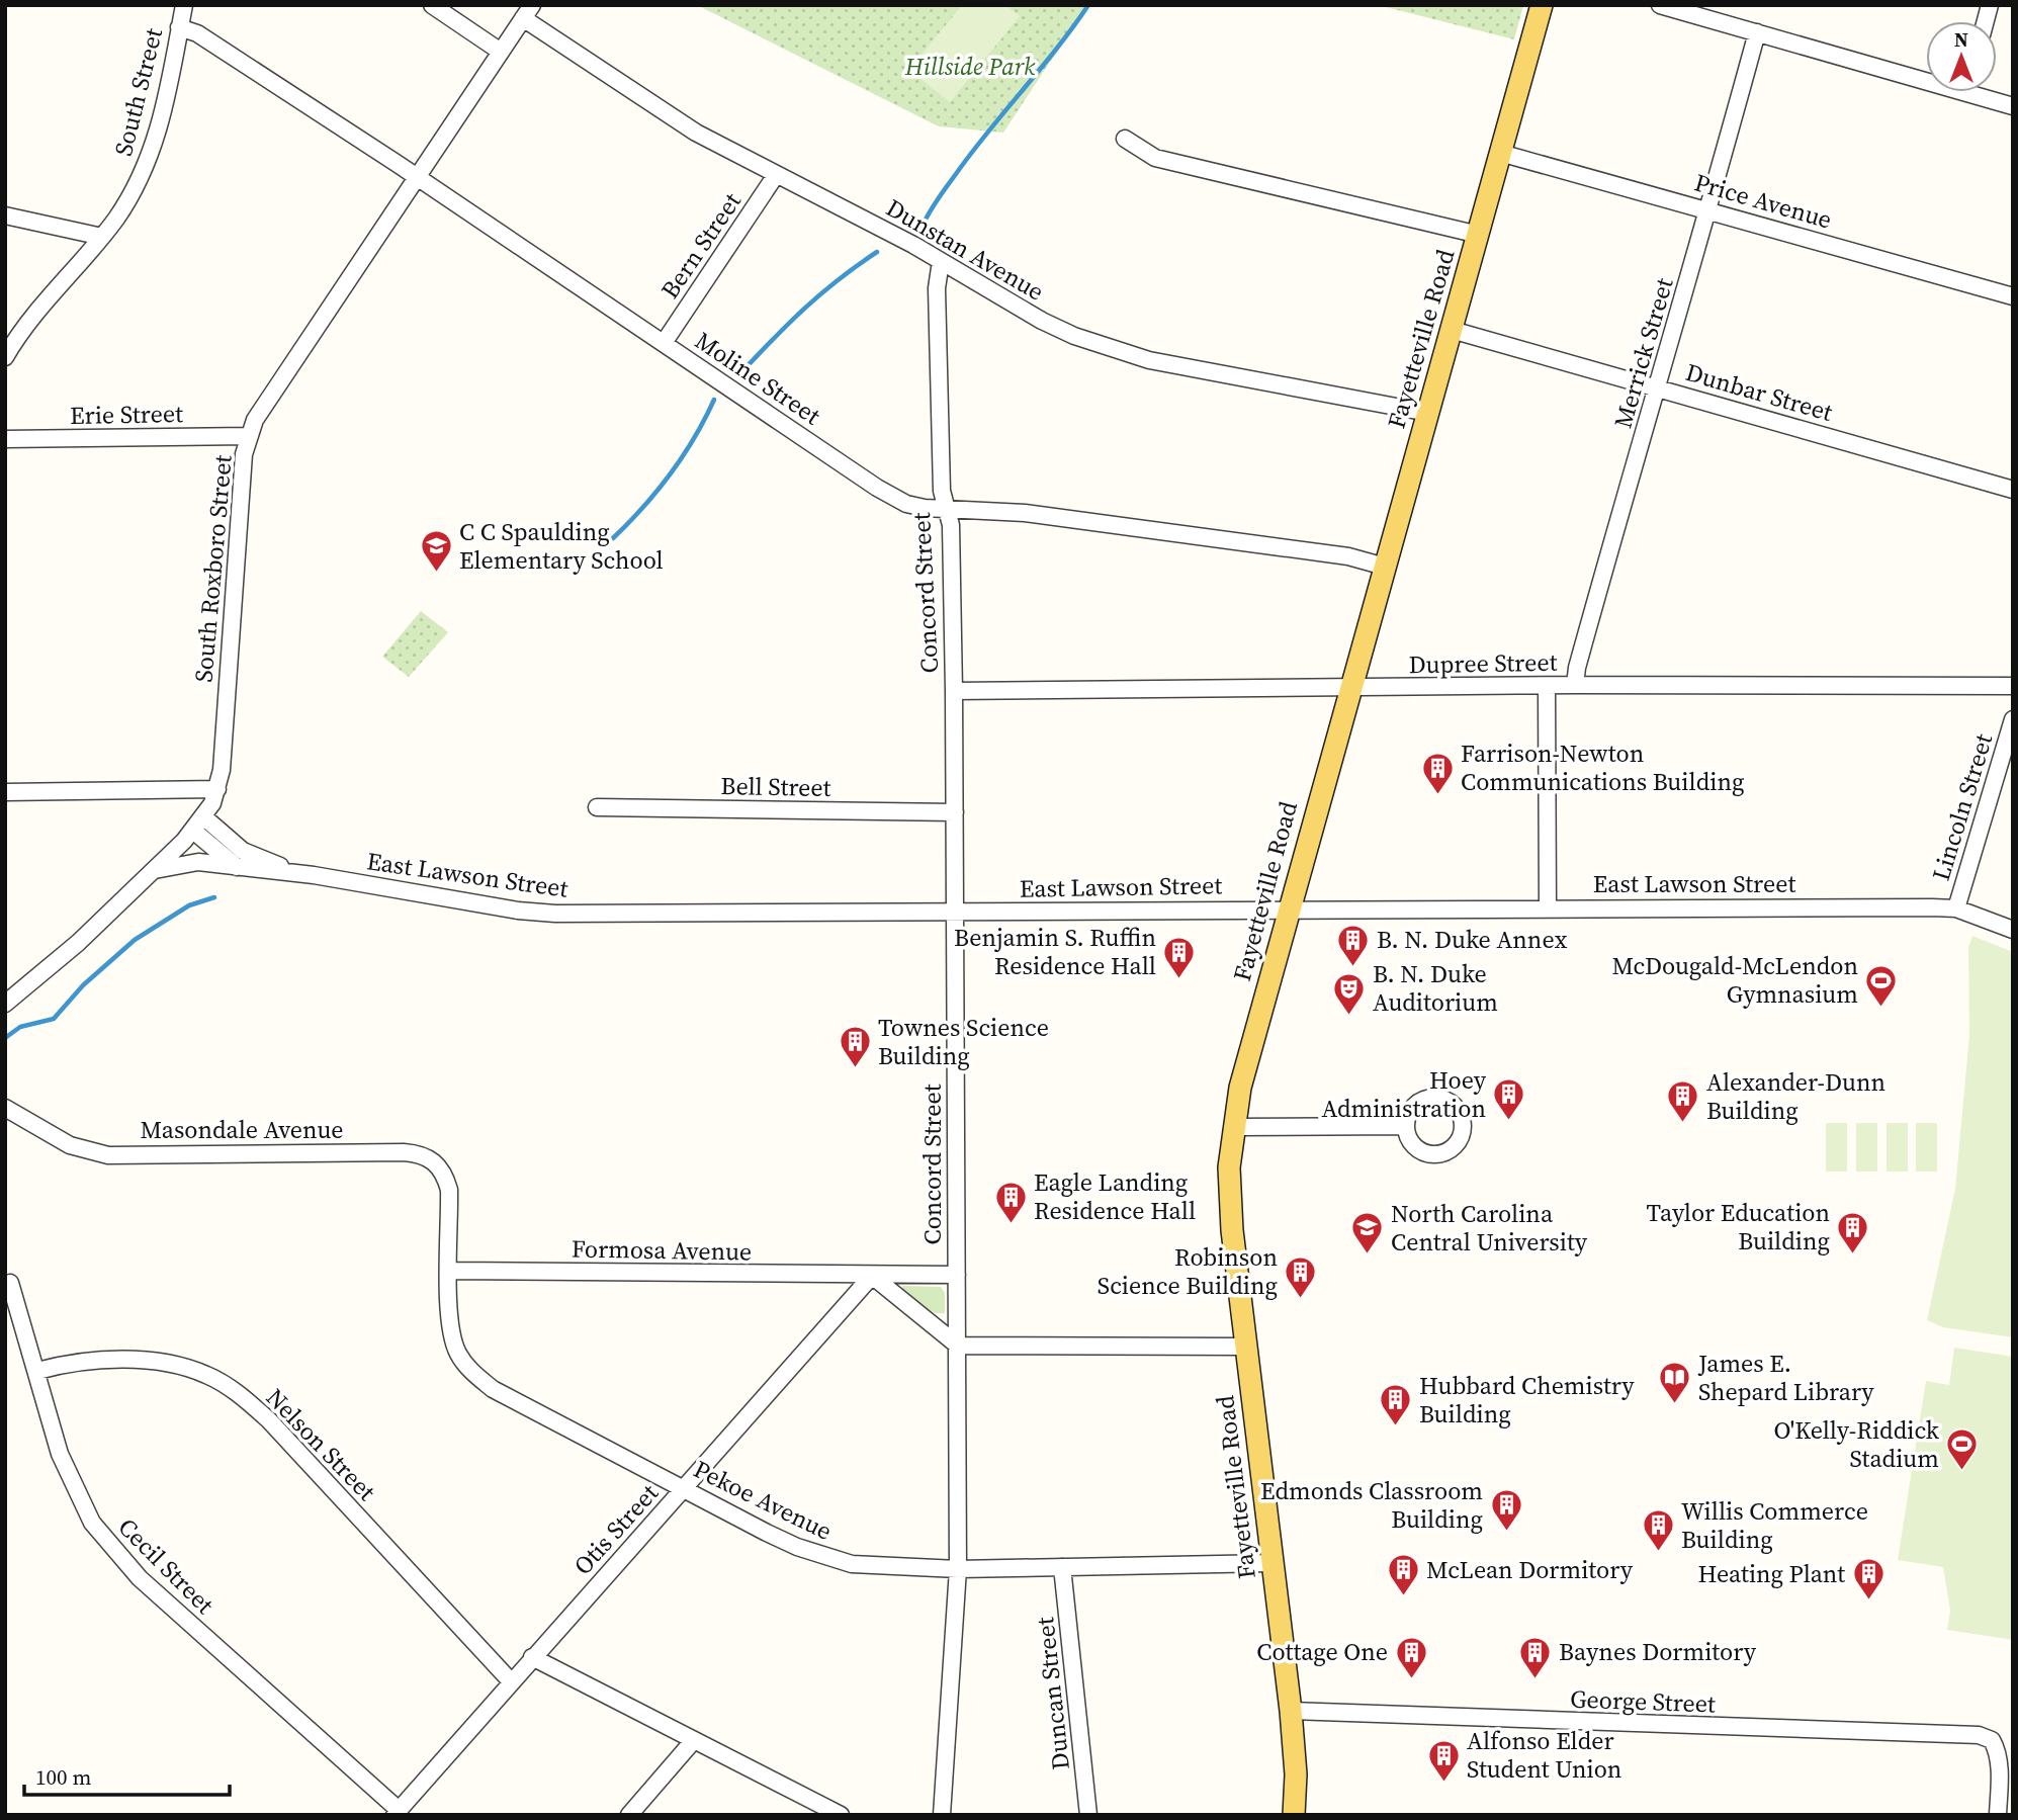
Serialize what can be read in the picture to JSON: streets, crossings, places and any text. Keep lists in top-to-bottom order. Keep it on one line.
{"streets":{"main road":["Fayetteville Road"],"street":["South Street","Price Avenue","Bern Street","Dunstan Avenue","Merrick Street","Moline Street","Dunbar Street","Erie Street","South Roxboro Street","Concord Street","Dupree Street","Bell Street","Lincoln Street","East Lawson Street","Masondale Avenue","Formosa Avenue","Nelson Street","Pekoe Avenue","Otis Street","Cecil Street","Duncan Street","George Street"]},"crossings":[["South Street","Moline Street"],["Price Avenue","Fayetteville Road"],["Price Avenue","Merrick Street"],["Bern Street","Dunstan Avenue"],["Bern Street","Moline Street"],["Dunstan Avenue","Fayetteville Road"],["Dunstan Avenue","South Roxboro Street"],["Dunstan Avenue","Concord Street"],["Fayetteville Road","Moline Street"],["Fayetteville Road","Dunbar Street"],["Fayetteville Road","Dupree Street"],["Fayetteville Road","East Lawson Street"],["Fayetteville Road","Pekoe Avenue"],["Fayetteville Road","George Street"],["Merrick Street","Dunbar Street"],["Merrick Street","Dupree Street"],["Moline Street","South Roxboro Street"],["Moline Street","Concord Street"],["Erie Street","South Roxboro Street"],["South Roxboro Street","East Lawson Street"],["Concord Street","Dupree Street"],["Concord Street","Bell Street"],["Concord Street","East Lawson Street"],["Concord Street","Formosa Avenue"],["Concord Street","Pekoe Avenue"],["Lincoln Street","East Lawson Street"],["Masondale Avenue","Pekoe Avenue"],["Formosa Avenue","Pekoe Avenue"],["Formosa Avenue","Otis Street"],["Nelson Street","Otis Street"],["Nelson Street","Cecil Street"],["Pekoe Avenue","Otis Street"],["Pekoe Avenue","Duncan Street"],["Otis Street","Cecil Street"]],"parks":["Hillside Park"],"places":{"school or university":["C C Spaulding Elementary School","North Carolina Central University"],"building":["Farrison-Newton Communications Building","B. N. Duke Annex","Benjamin S. Ruffin Residence Hall","Townes Science Building","Hoey Administration","Alexander-Dunn Building","Eagle Landing Residence Hall","Taylor Education Building","Robinson Science Building","Hubbard Chemistry Building","Edmonds Classroom Building","Willis Commerce Building","McLean Dormitory","Heating Plant","Cottage One","Baynes Dormitory","Alfonso Elder Student Union"],"sports":["McDougald-McLendon Gymnasium","O'Kelly-Riddick Stadium"],"theatre":["B. N. Duke Auditorium"],"library":["James E. Shepard Library"]},"scale_bar":"100 m","north":"top"}
